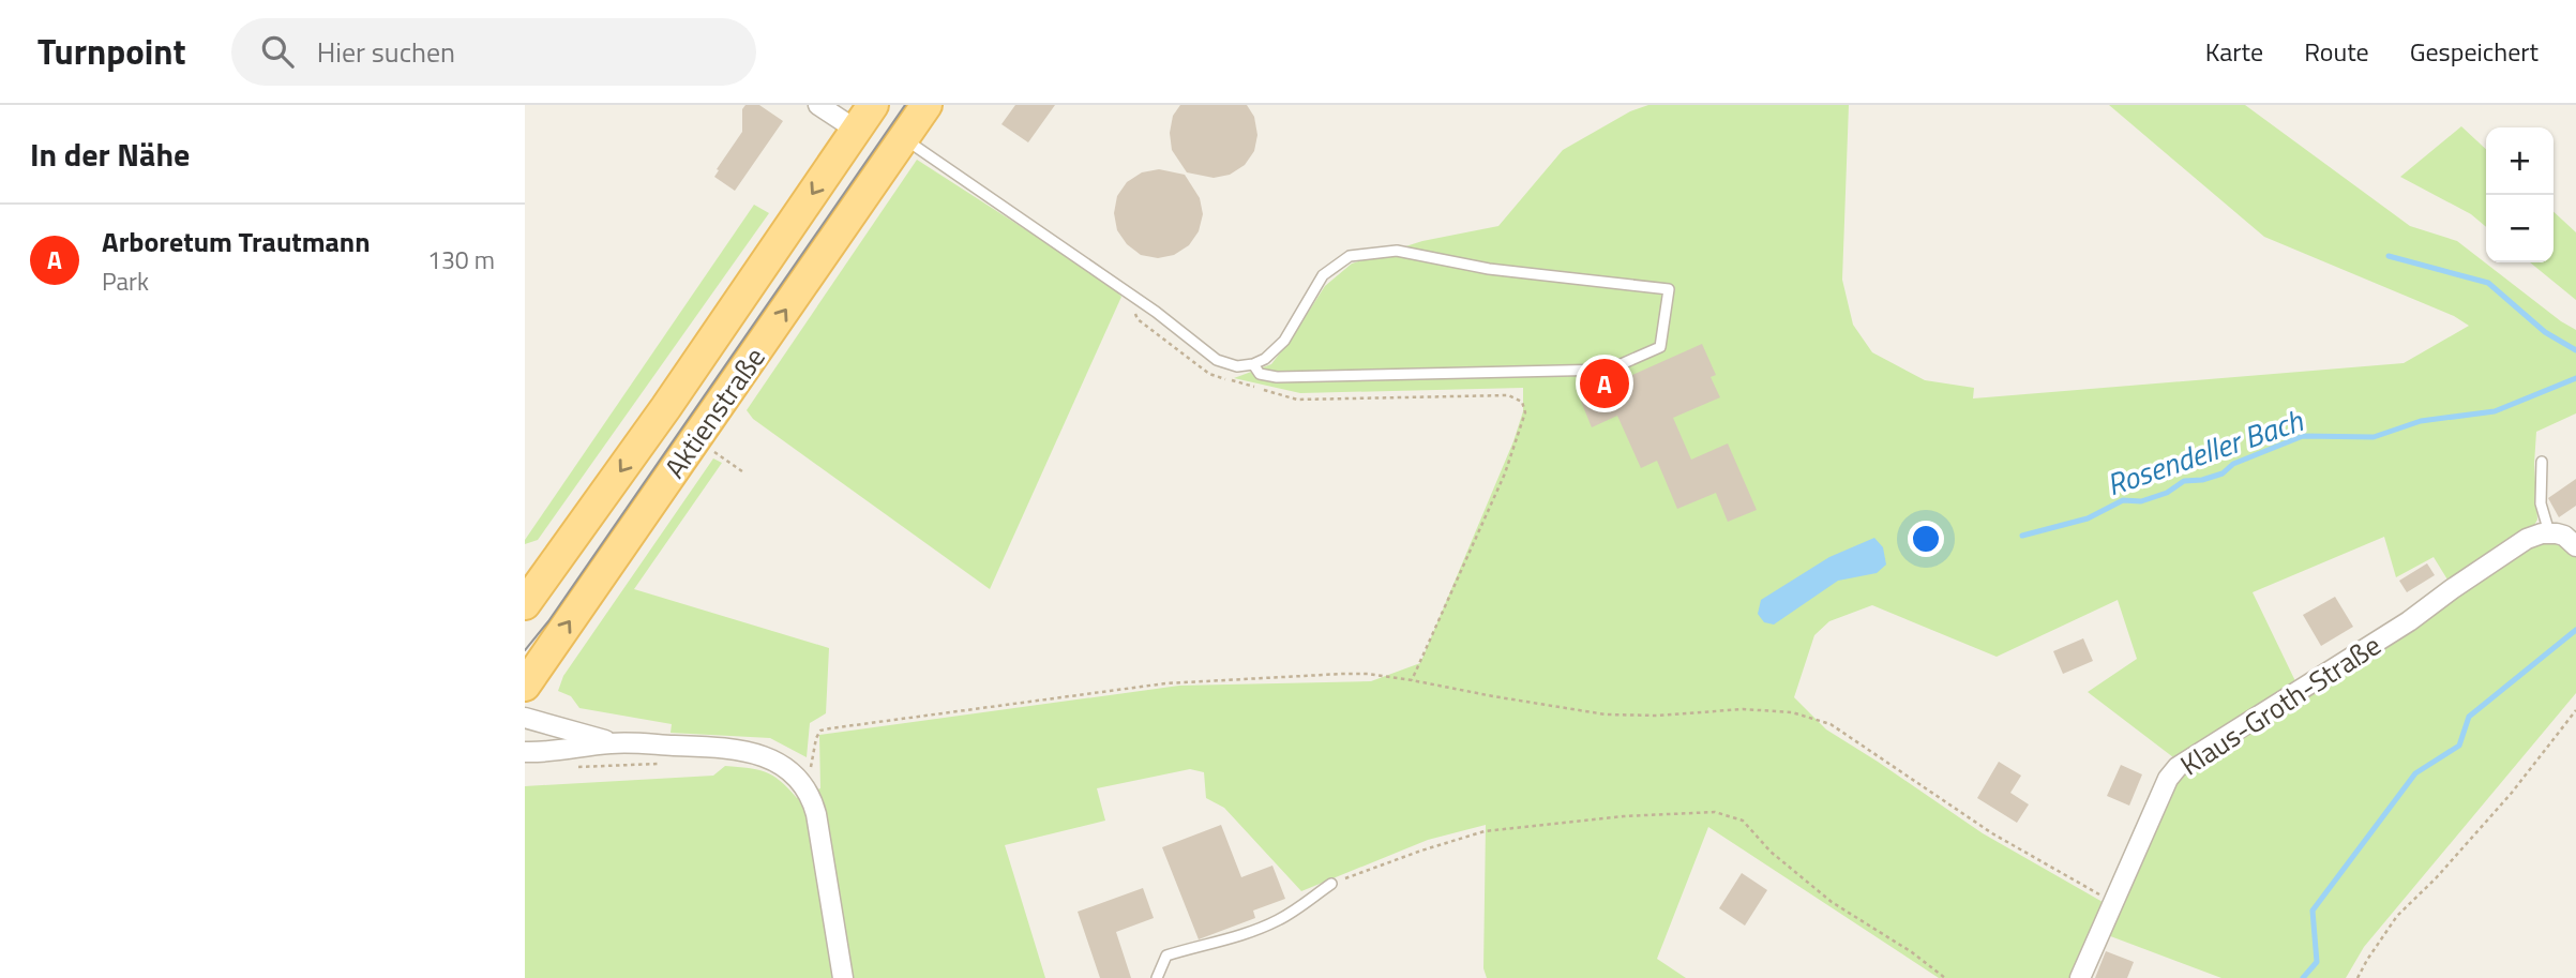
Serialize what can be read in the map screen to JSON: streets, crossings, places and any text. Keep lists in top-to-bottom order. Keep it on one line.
{"streets":{"main road":["Aktienstraße"],"street":["Klaus-Groth-Straße"]},"water":["Rosendeller Bach"],"page":{"header":"Turnpoint","search":"Hier suchen","nav":["Karte","Route","Gespeichert"],"heading":"In der Nähe","map_buttons":["+","−"],"list":[{"mark":"A","name":"Arboretum Trautmann","note":"Park","value":"130 m"}],"pins":"A"}}
